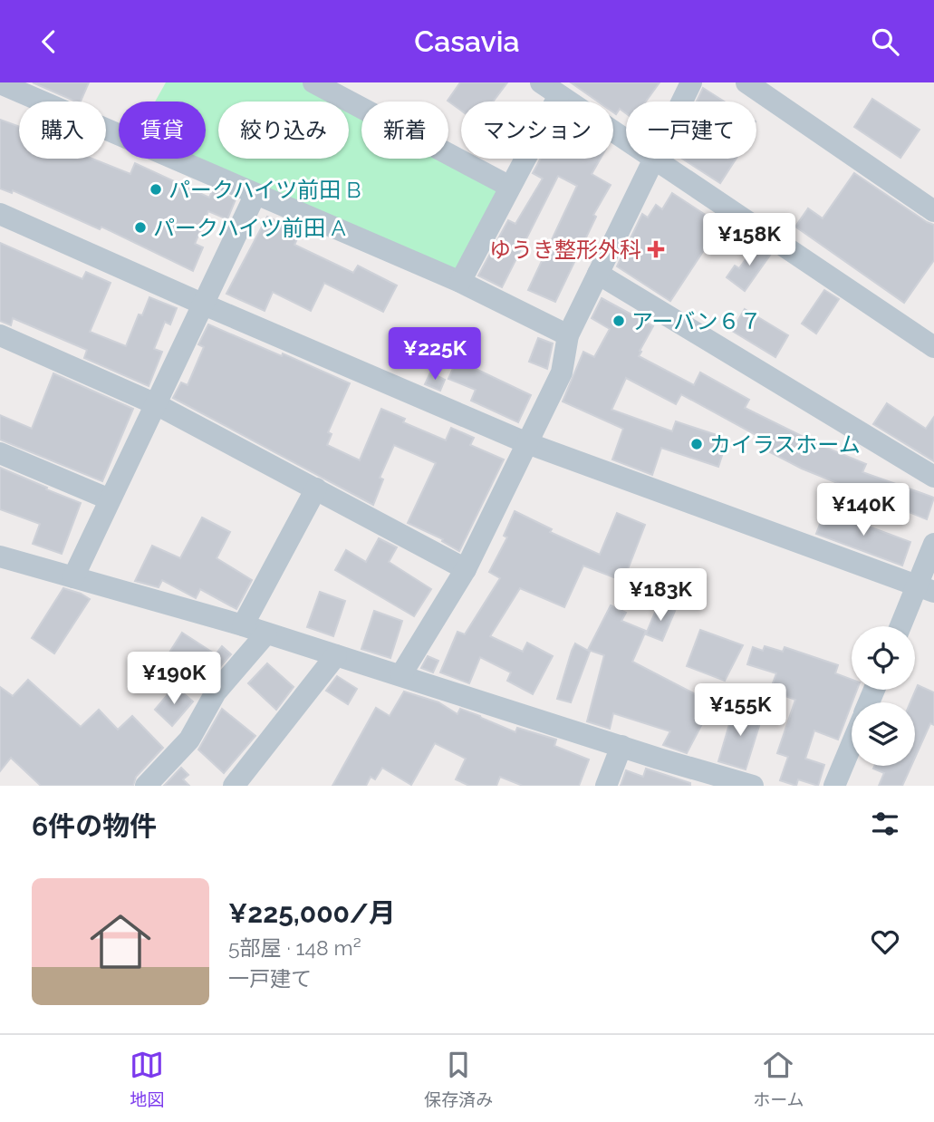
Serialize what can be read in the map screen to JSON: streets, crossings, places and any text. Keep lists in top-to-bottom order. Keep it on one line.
{"places":{"other":["パークハイツ前田 B","パークハイツ前田 A","アーバン６７","カイラスホーム"],"health":["ゆうき整形外科"]},"page":{"header":"Casavia","chip":["購入","賃貸","絞り込み","新着","マンション","一戸建て"],"price":["¥158K","¥225K","¥140K","¥183K","¥190K","¥155K"],"heading":"6件の物件","list":[{"name":"¥225,000/月","note":"5部屋 · 148 m² · 一戸建て"}],"tabs":["地図","保存済み","ホーム"]}}
